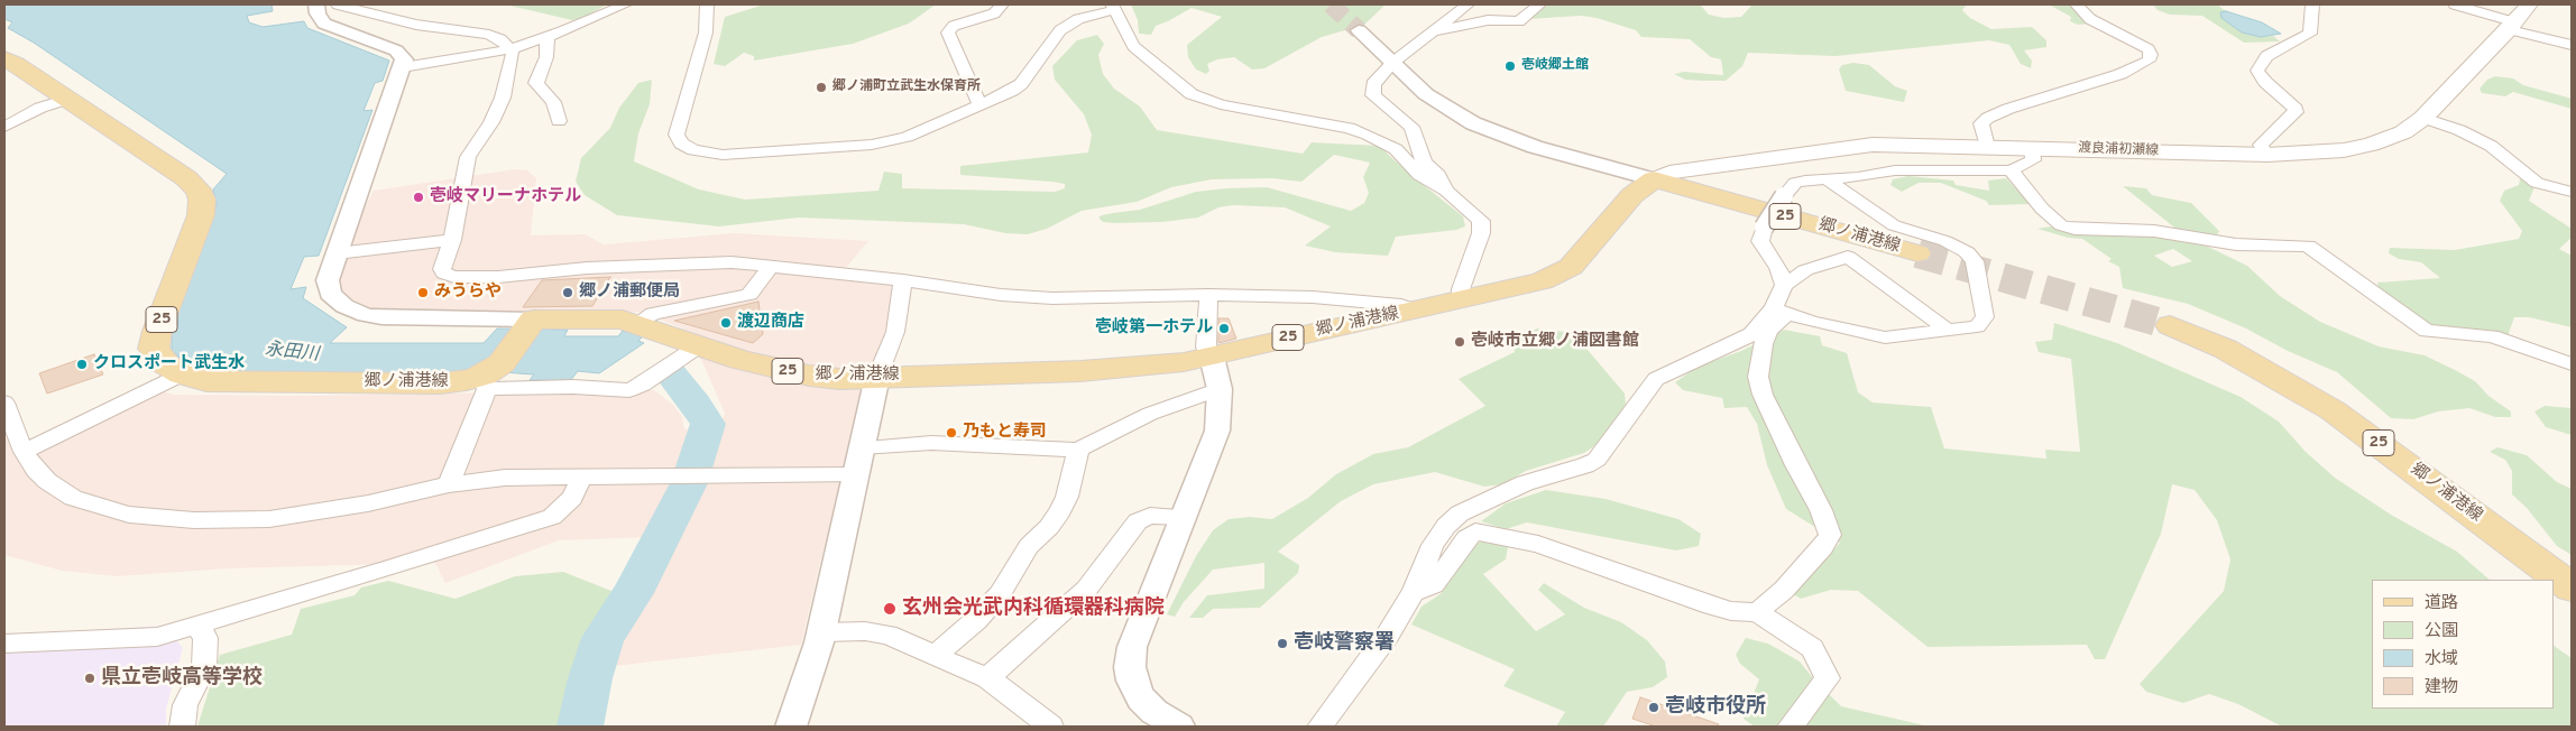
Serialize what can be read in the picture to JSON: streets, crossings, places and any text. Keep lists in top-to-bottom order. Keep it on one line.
{"streets":{"main road":["渡良浦初瀬線","25","郷ノ浦港線"]},"crossings":[["渡良浦初瀬線","郷ノ浦港線"]],"water":["永田川"],"places":["壱岐郷土館","郷ノ浦町立武生水保育所","壱岐マリーナホテル","みうらや","郷ノ浦郵便局","渡辺商店","壱岐第一ホテル","壱岐市立郷ノ浦図書館","クロスポート武生水","乃もと寿司","玄州会光武内科循環器科病院","壱岐警察署","県立壱岐高等学校","壱岐市役所"],"legend":["道路","公園","水域","建物"]}
